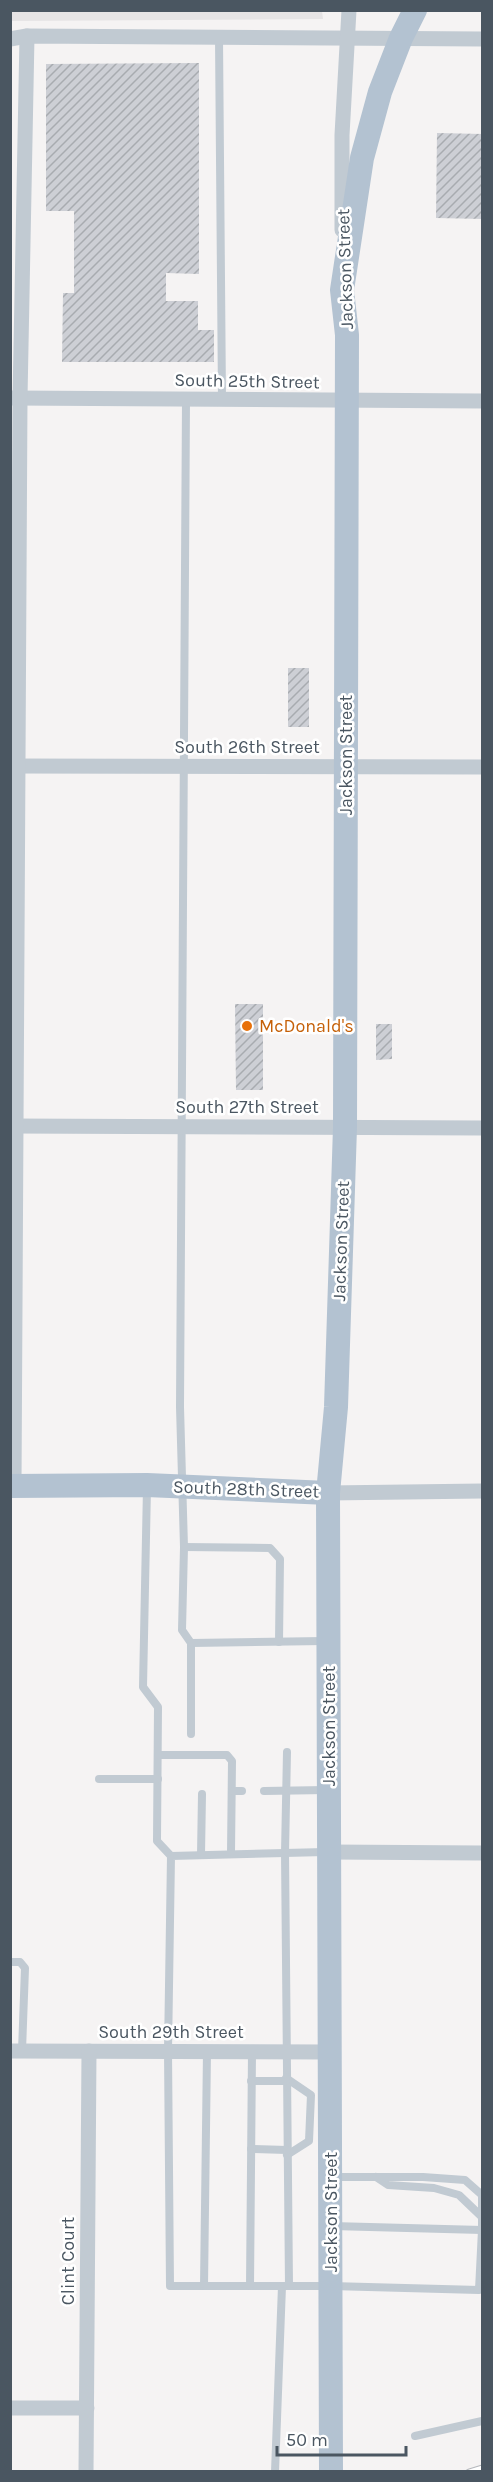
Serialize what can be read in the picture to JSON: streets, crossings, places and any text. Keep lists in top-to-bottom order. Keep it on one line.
{"streets":{"main road":["Jackson Street","South 28th Street"],"street":["South 25th Street","South 26th Street","South 27th Street","South 29th Street","Clint Court"]},"crossings":[["Jackson Street","South 25th Street"],["Jackson Street","South 26th Street"],["Jackson Street","South 27th Street"],["Jackson Street","South 28th Street"],["Jackson Street","South 29th Street"],["South 29th Street","Clint Court"]],"places":["McDonald's"],"scale_bar":"50 m"}
